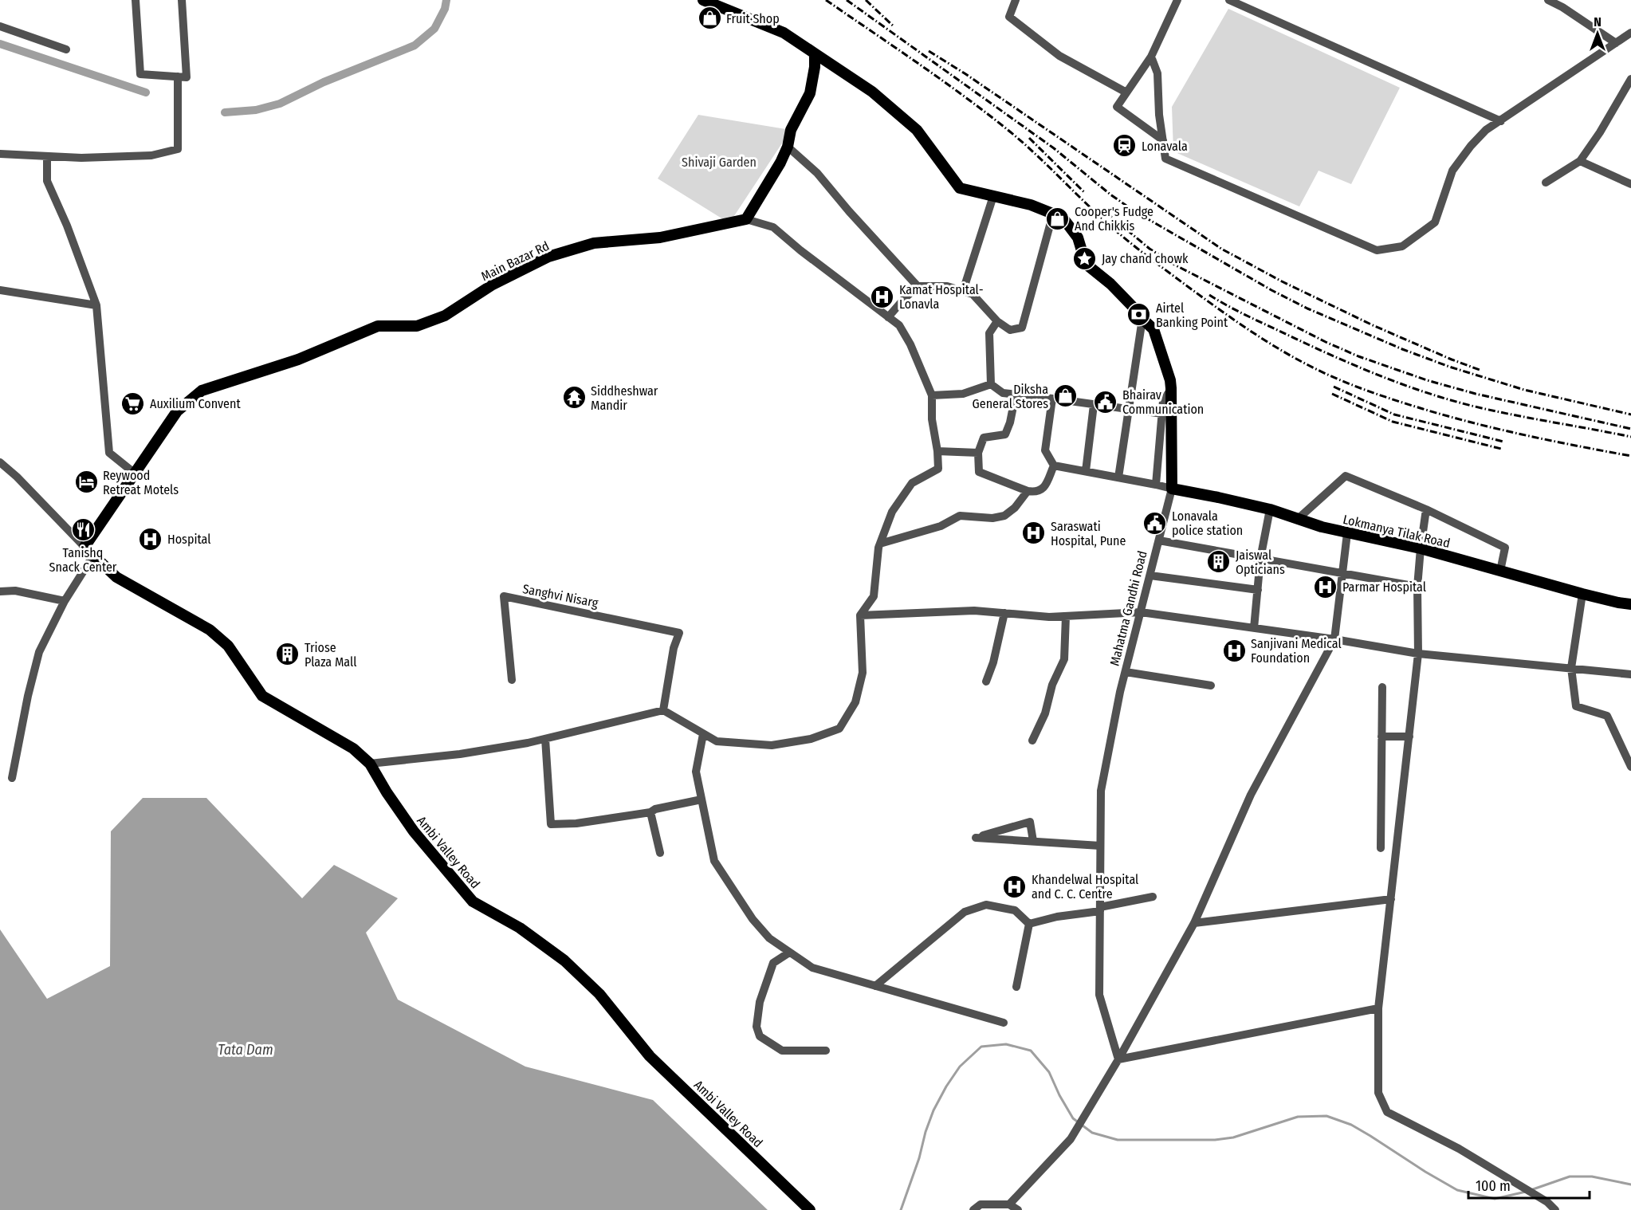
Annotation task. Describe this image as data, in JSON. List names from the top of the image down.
{
  "streets": {
    "main road": [
      "Main Bazar Rd",
      "Lokmanya Tilak Road",
      "Mahatma Gandhi Road",
      "Ambi Valley Road"
    ],
    "street": ["Sanghvi Nisarg"]
  },
  "crossings": [
    ["Main Bazar Rd", "Ambi Valley Road"],
    ["Lokmanya Tilak Road", "Mahatma Gandhi Road"]
  ],
  "water": ["Tata Dam"],
  "parks": ["Shivaji Garden"],
  "places": {
    "shop": ["Fruit Shop", "Cooper's Fudge And Chikkis", "Diksha General Stores"],
    "station": ["Lonavala"],
    "place": ["Jay chand chowk"],
    "hospital": [
      "Kamat Hospital- Lonavla",
      "Saraswati Hospital, Pune",
      "Hospital",
      "Parmar Hospital",
      "Sanjivani Medical Foundation",
      "Khandelwal Hospital and C. C. Centre"
    ],
    "bank": ["Airtel Banking Point"],
    "temple": ["Siddheshwar Mandir"],
    "public building": ["Bhairav Communication", "Lonavala police station"],
    "supermarket": ["Auxilium Convent"],
    "hotel": ["Reywood Retreat Motels"],
    "restaurant": ["Tanishq Snack Center"],
    "building": ["Jaiswal Opticians", "Triose Plaza Mall"]
  },
  "scale_bar": "100 m",
  "north": "top"
}
